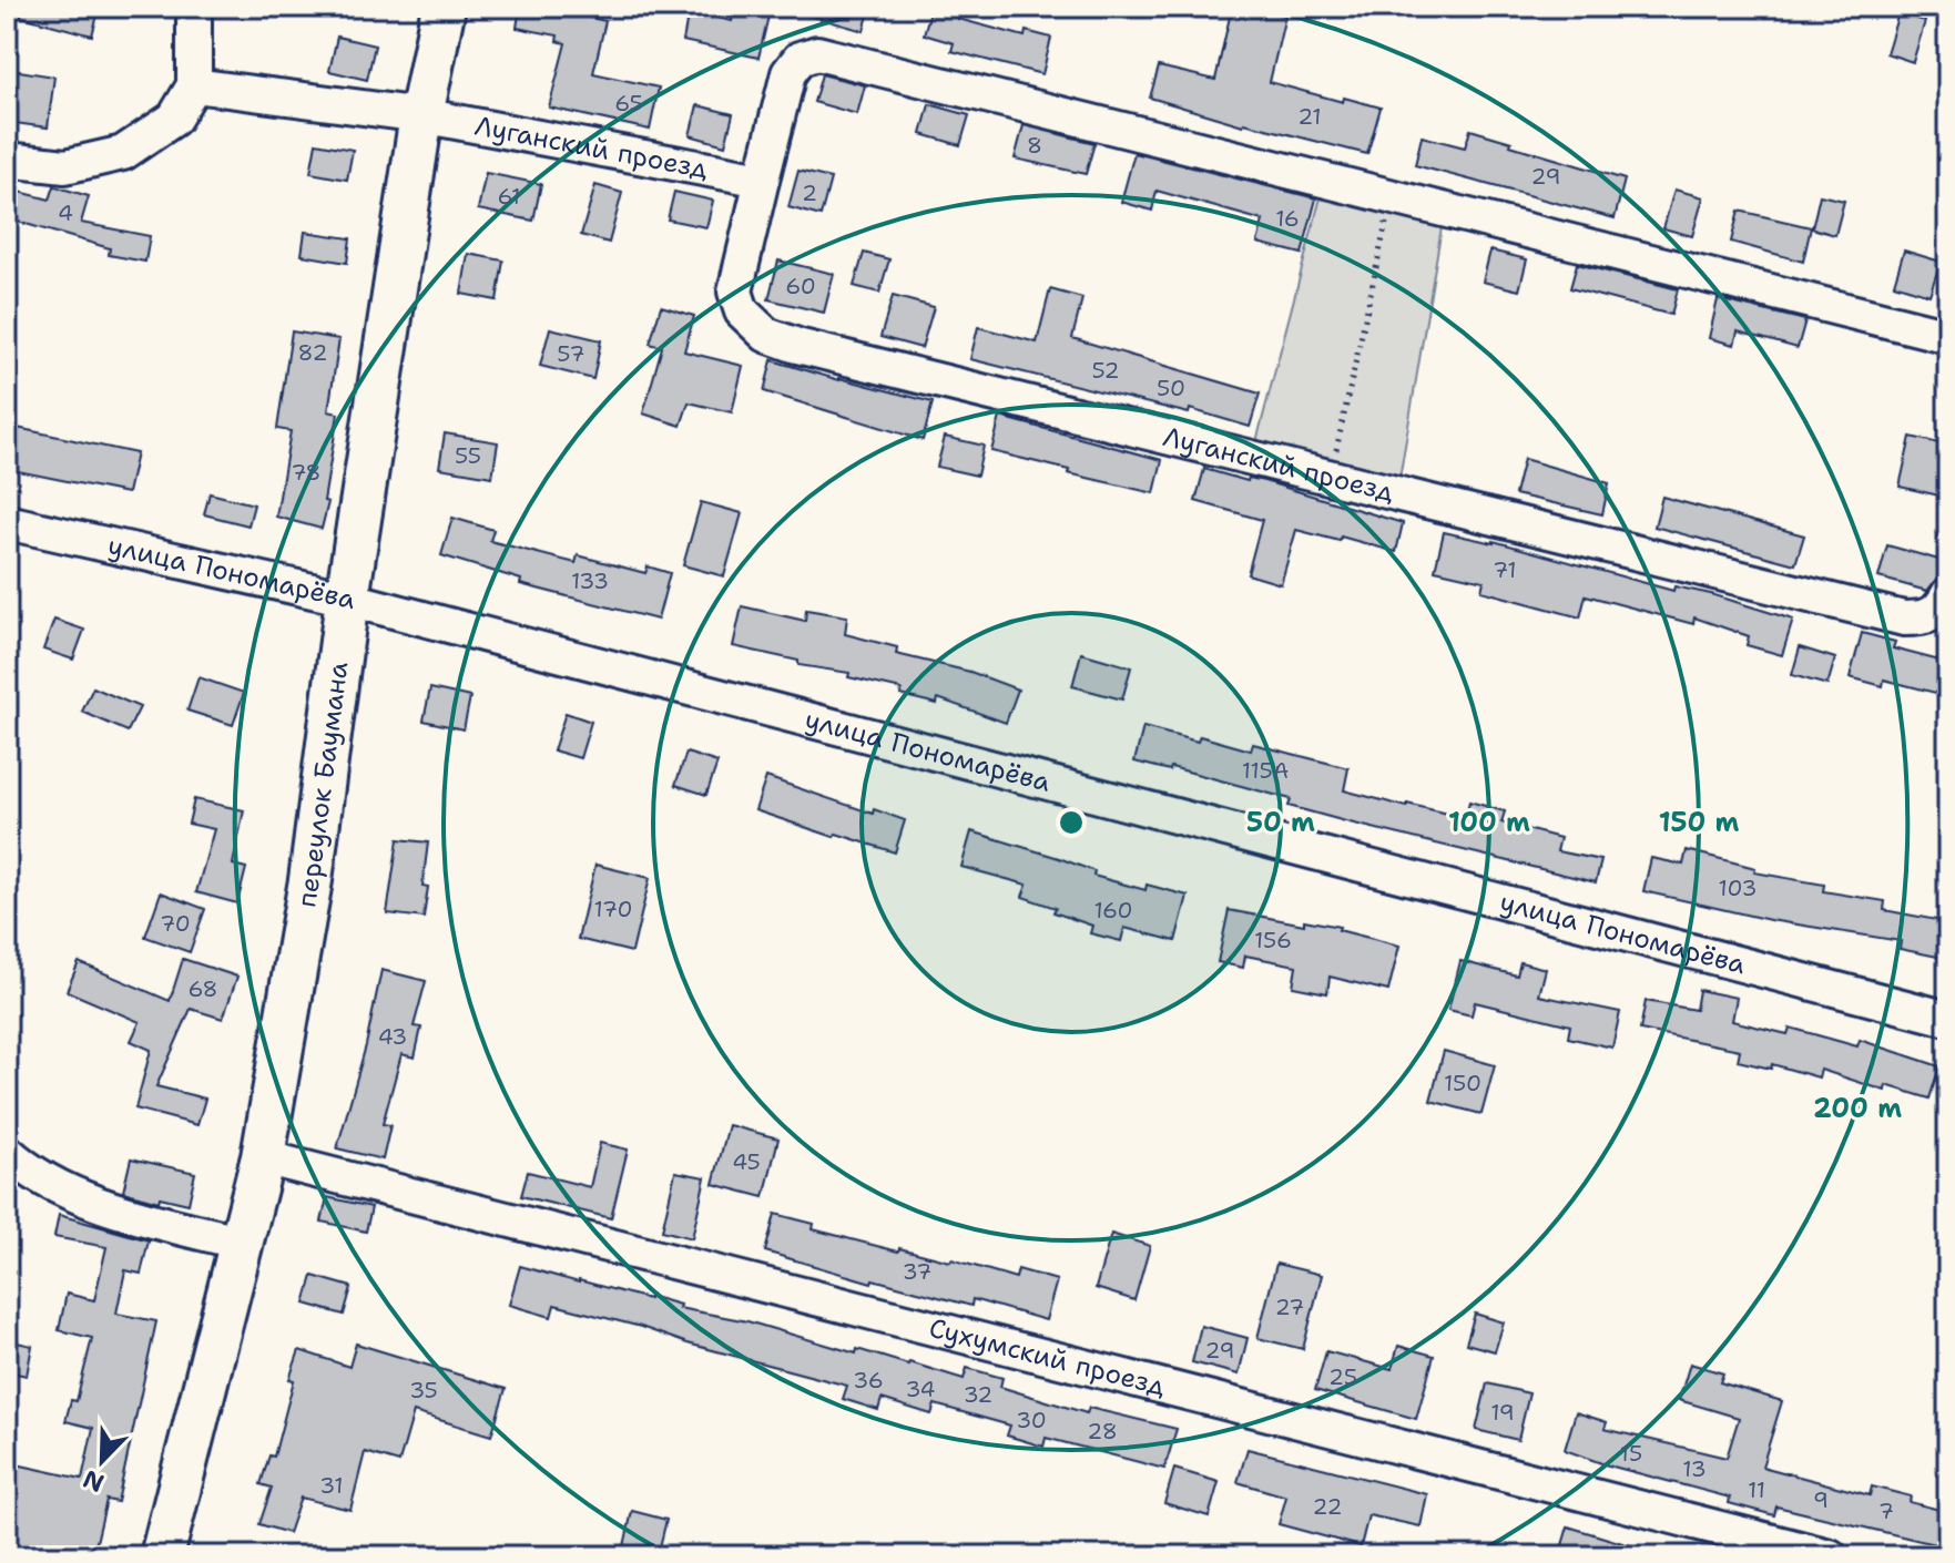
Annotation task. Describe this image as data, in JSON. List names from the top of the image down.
{
  "streets": {
    "street": [
      "Луганский проезд",
      "улица Пономарёва",
      "переулок Баумана",
      "Сухумский проезд"
    ]
  },
  "crossings": [
    ["Луганский проезд", "переулок Баумана"],
    ["улица Пономарёва", "переулок Баумана"],
    ["переулок Баумана", "Сухумский проезд"]
  ],
  "house_numbers": [
    "65",
    "21",
    "8",
    "29",
    "2",
    "61",
    "4",
    "16",
    "60",
    "82",
    "57",
    "52",
    "50",
    "55",
    "78",
    "71",
    "133",
    "115А",
    "103",
    "170",
    "160",
    "70",
    "156",
    "68",
    "43",
    "150",
    "45",
    "37",
    "27",
    "29",
    "25",
    "36",
    "34",
    "35",
    "32",
    "19",
    "30",
    "28",
    "15",
    "13",
    "31",
    "11",
    "9",
    "22",
    "7"
  ],
  "north": "bottom left",
  "rings": [
    "50 m",
    "100 m",
    "150 m",
    "200 m"
  ]
}
